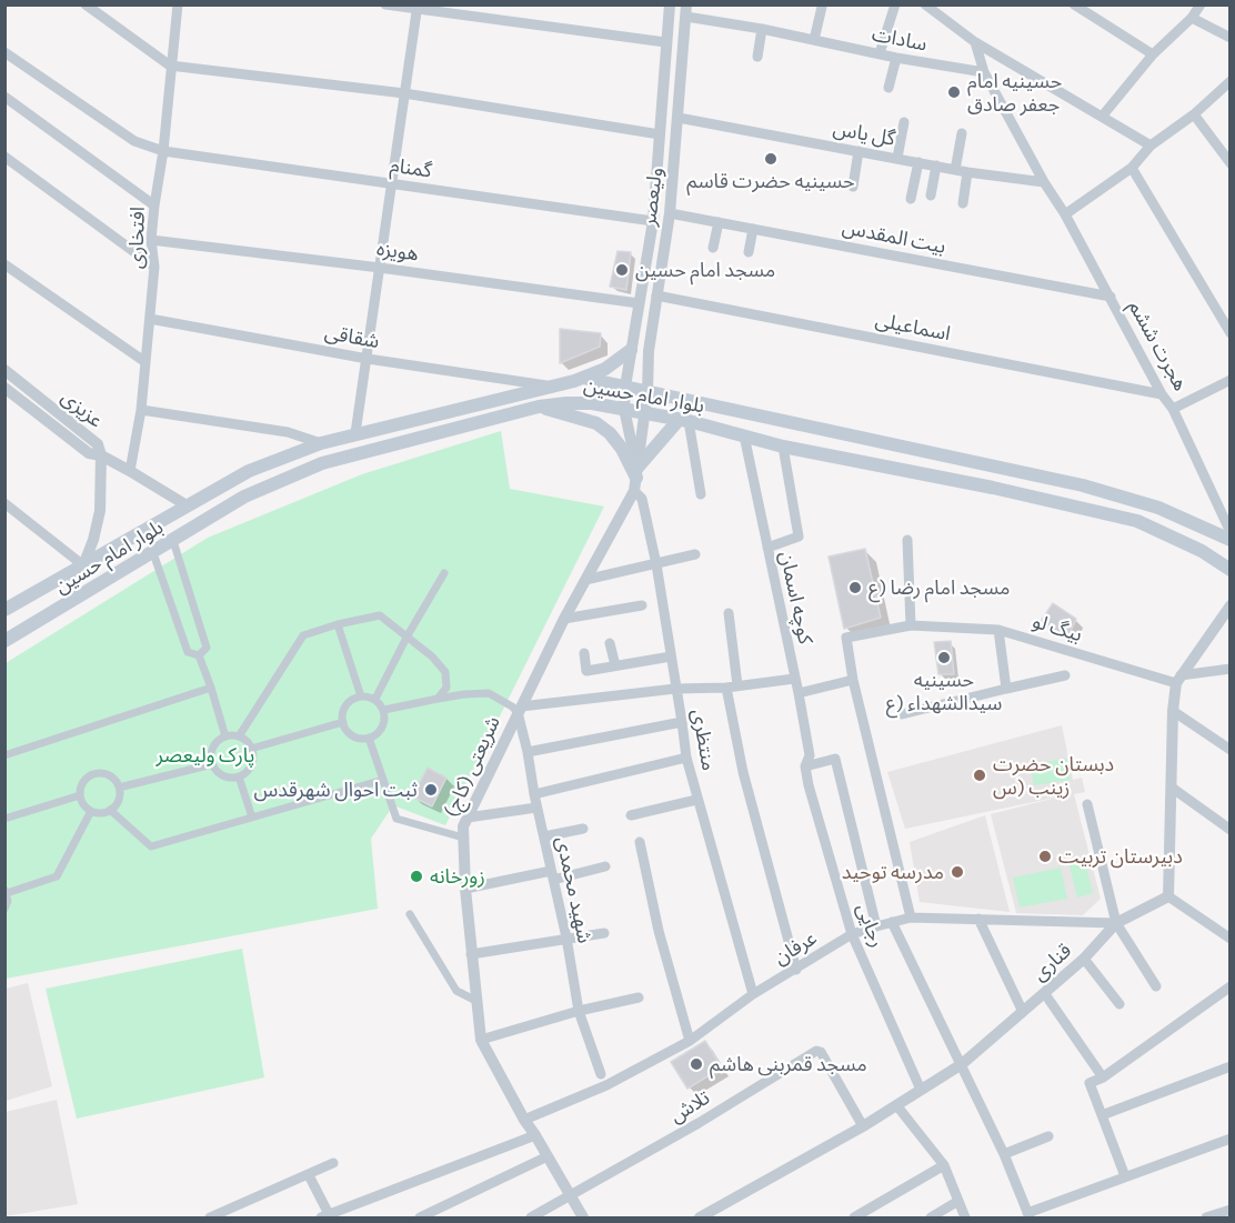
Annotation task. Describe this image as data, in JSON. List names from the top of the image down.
{
  "streets": {
    "main road": ["بلوار امام حسین"],
    "street": [
      "سادات",
      "گل یاس",
      "گمنام",
      "ولیعصر",
      "بیت المقدس",
      "افتخاری",
      "هویزه",
      "اسماعیلی",
      "شقاقی",
      "هجرت ششم",
      "عزیزی",
      "کوچه اسمان",
      "بیگ لو",
      "منتظری",
      "شریعتی (کاج)",
      "شهید محمدی",
      "رجایی",
      "عرفان",
      "قناری",
      "تلاش"
    ]
  },
  "crossings": [
    ["سادات", "ولیعصر"],
    ["گل یاس", "ولیعصر"],
    ["گل یاس", "هجرت ششم"],
    ["گمنام", "ولیعصر"],
    ["گمنام", "افتخاری"],
    ["ولیعصر", "بیت المقدس"],
    ["ولیعصر", "هویزه"],
    ["ولیعصر", "اسماعیلی"],
    ["ولیعصر", "بلوار امام حسین"],
    ["ولیعصر", "منتظری"],
    ["ولیعصر", "شریعتی (کاج)"],
    ["بیت المقدس", "هجرت ششم"],
    ["افتخاری", "هویزه"],
    ["افتخاری", "شقاقی"],
    ["اسماعیلی", "هجرت ششم"],
    ["شقاقی", "بلوار امام حسین"],
    ["بلوار امام حسین", "کوچه اسمان"],
    ["کوچه اسمان", "رجایی"],
    ["منتظری", "شریعتی (کاج)"],
    ["منتظری", "عرفان"],
    ["شریعتی (کاج)", "شهید محمدی"],
    ["شریعتی (کاج)", "عرفان"],
    ["شریعتی (کاج)", "تلاش"],
    ["رجایی", "عرفان"],
    ["رجایی", "قناری"],
    ["عرفان", "قناری"],
    ["قناری", "تلاش"]
  ],
  "parks": ["پارک ولیعصر"],
  "places": [
    "حسینیه امام جعفر صادق",
    "حسینیه حضرت قاسم",
    "مسجد امام حسین",
    "مسجد امام رضا (ع",
    "حسینیه سیدالشهداء (ع",
    "دبستان حضرت زینب (س",
    "ثبت احوال شهرقدس",
    "دبیرستان تربیت",
    "مدرسه توحید",
    "زورخانه",
    "مسجد قمربنی هاشم"
  ]
}
